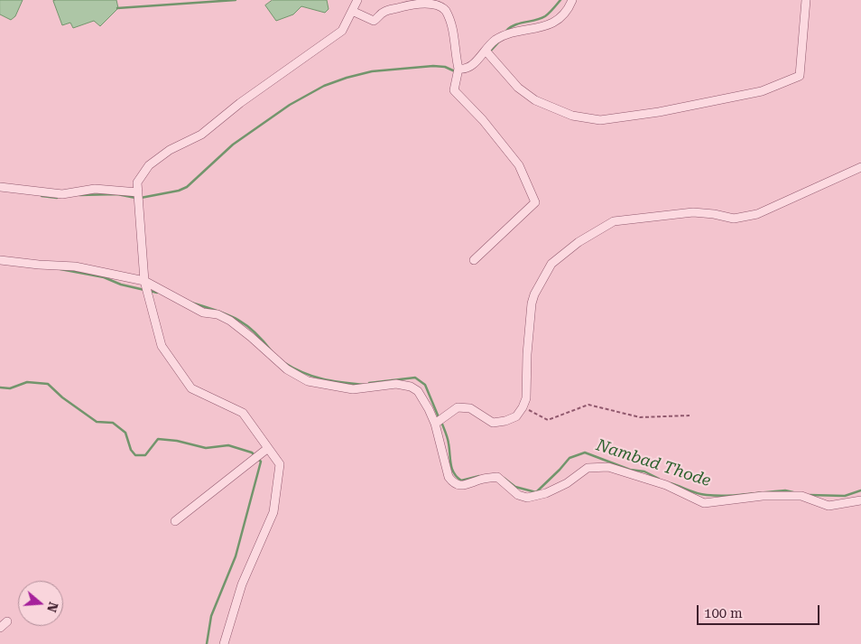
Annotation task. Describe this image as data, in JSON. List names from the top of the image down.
{
  "water": ["Nambad Thode"],
  "scale_bar": "100 m",
  "north": "right"
}
